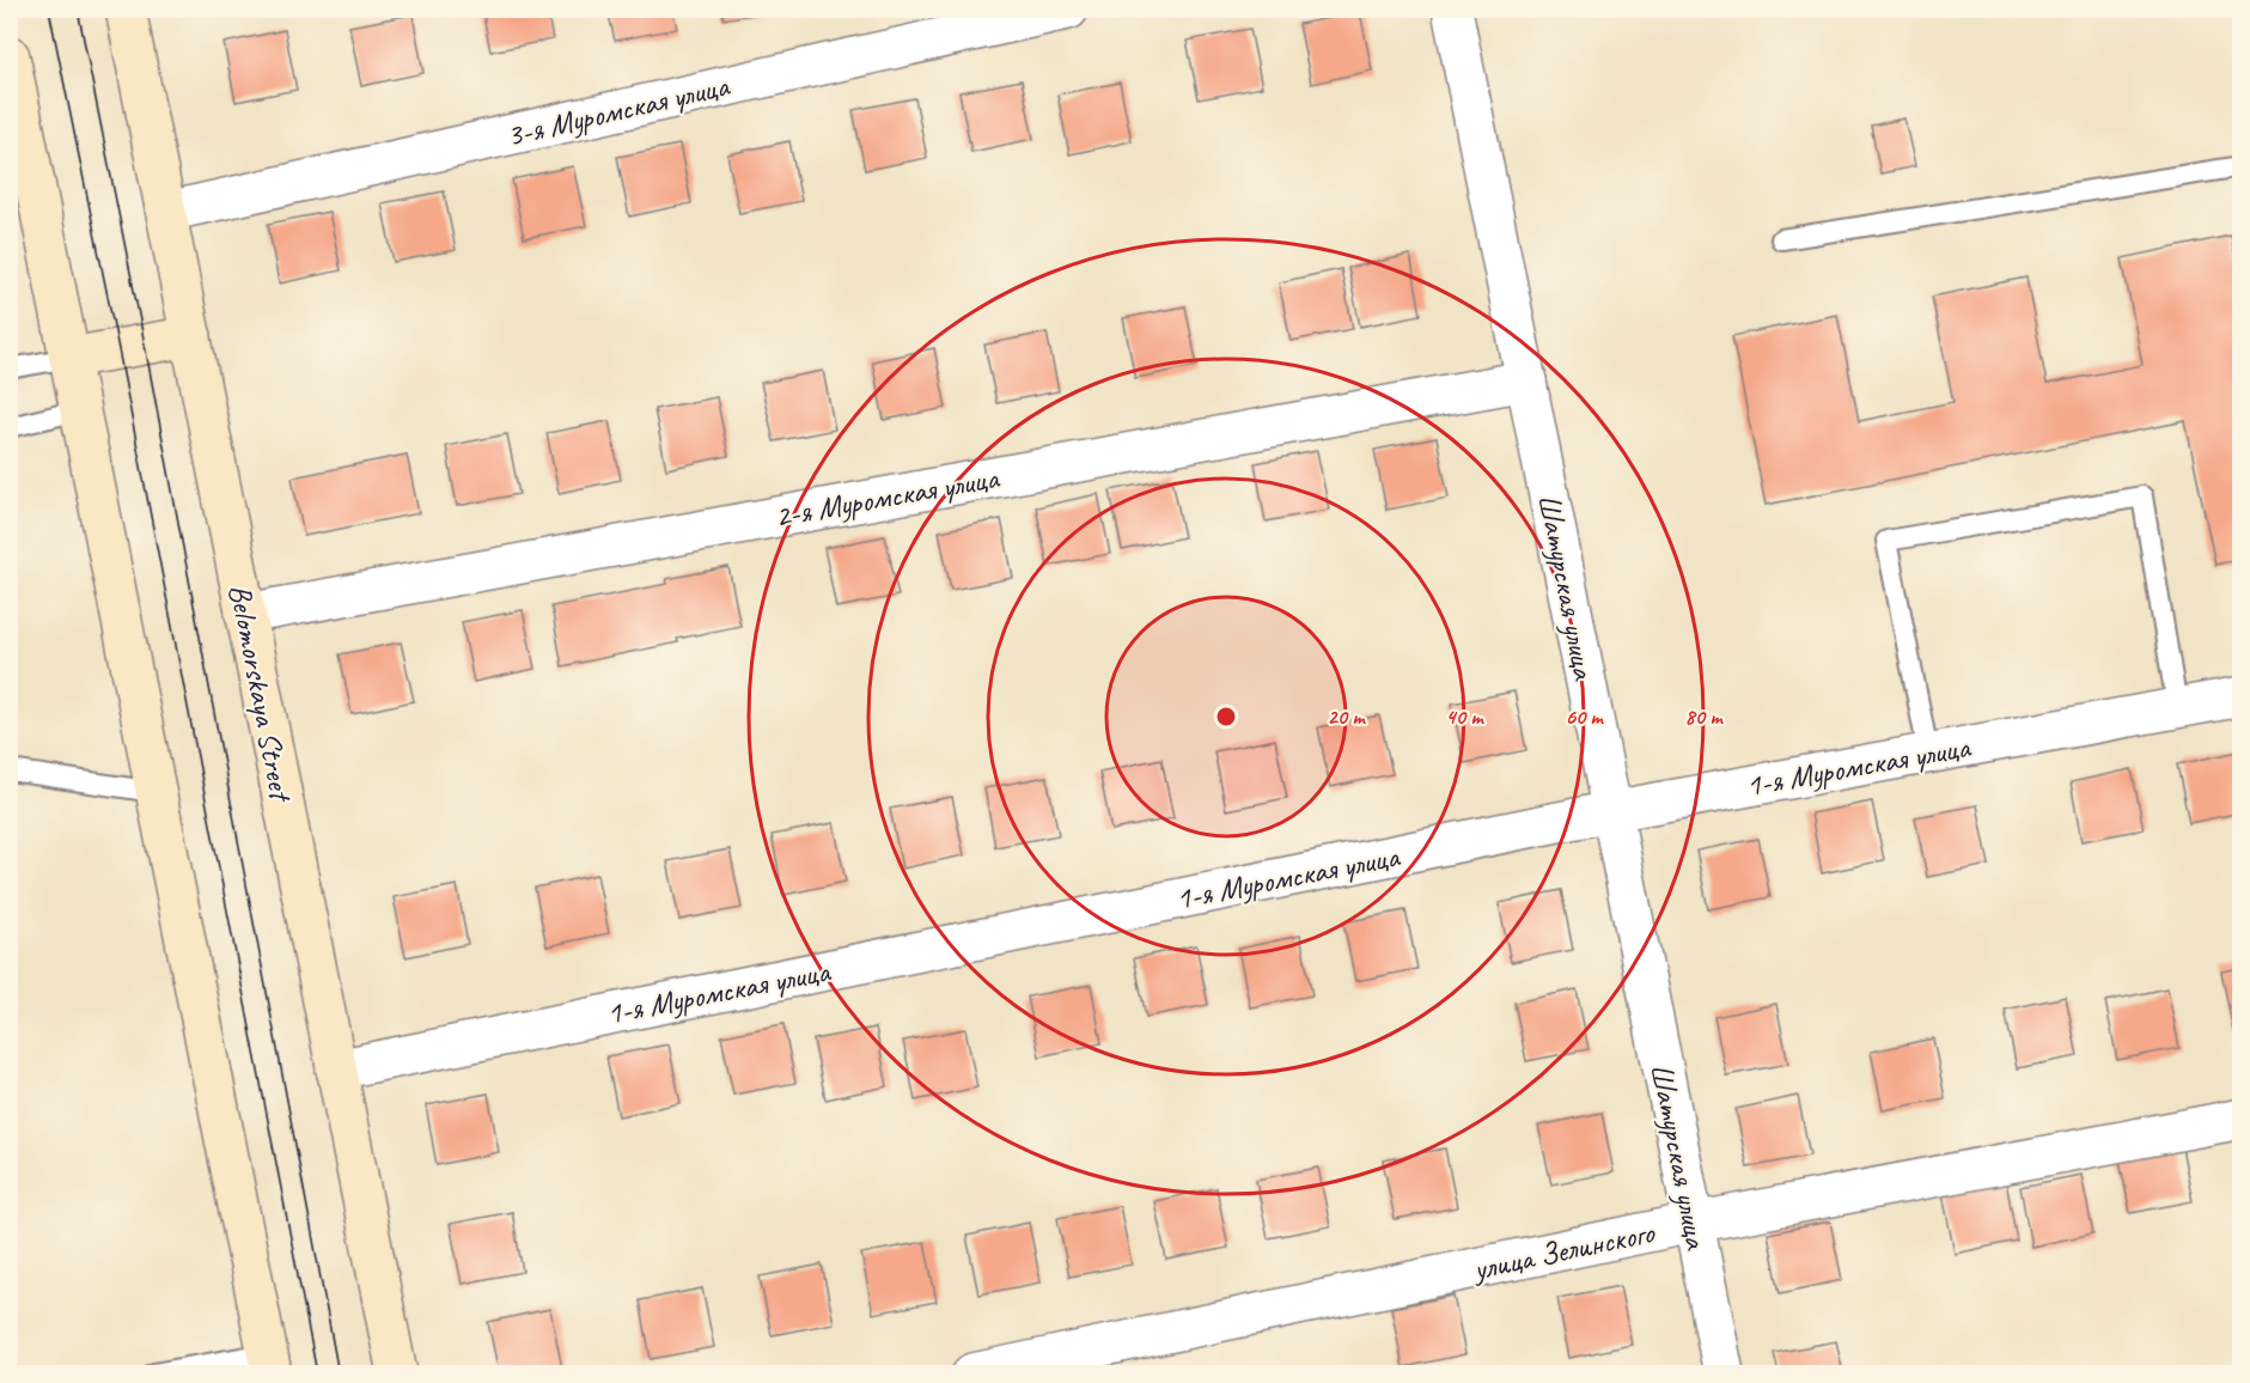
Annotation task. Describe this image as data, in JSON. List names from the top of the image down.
{
  "streets": {
    "main road": ["Belomorskaya Street"],
    "street": [
      "3-я Муромская улица",
      "2-я Муромская улица",
      "Шатурская улица",
      "1-я Муромская улица",
      "улица Зелинского"
    ]
  },
  "crossings": [
    ["3-я Муромская улица", "Belomorskaya Street"],
    ["2-я Муромская улица", "Шатурская улица"],
    ["2-я Муромская улица", "Belomorskaya Street"],
    ["Шатурская улица", "1-я Муромская улица"],
    ["Шатурская улица", "улица Зелинского"],
    ["Belomorskaya Street", "1-я Муромская улица"]
  ],
  "rings": [
    "20 m",
    "40 m",
    "60 m",
    "80 m"
  ]
}
